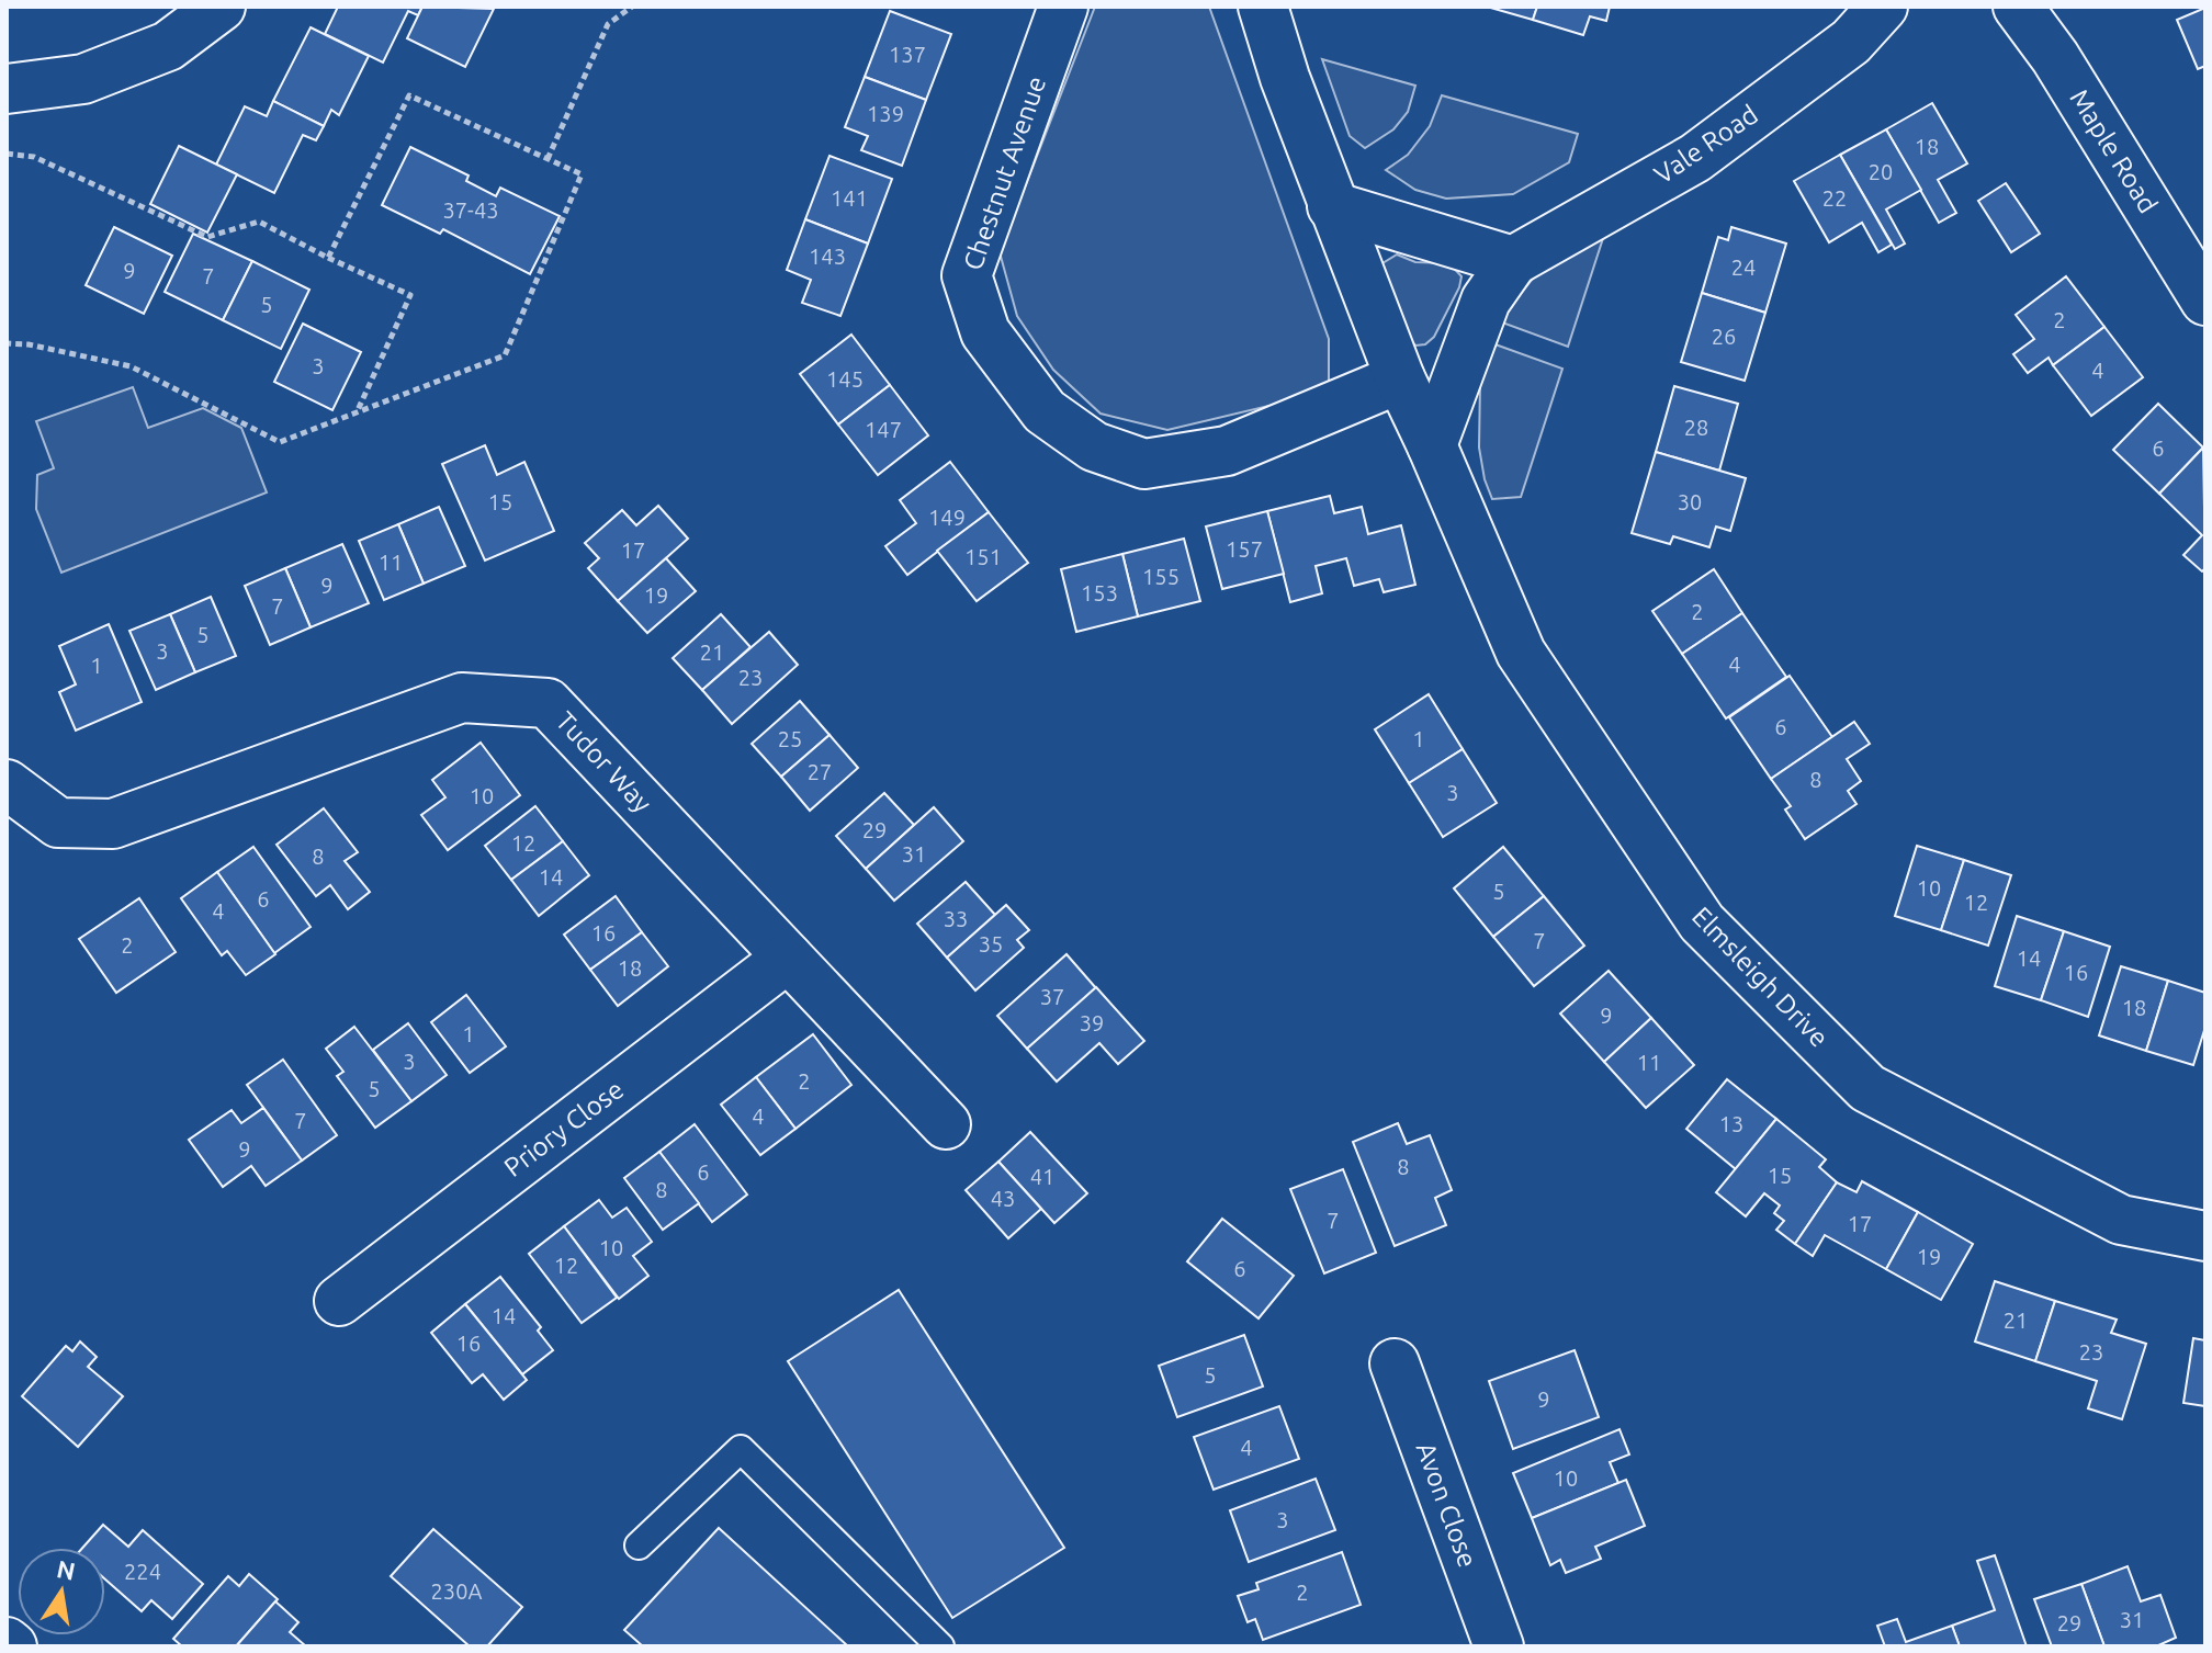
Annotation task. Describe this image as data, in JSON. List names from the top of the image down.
{
  "streets": {
    "street": [
      "Vale Road",
      "Maple Road",
      "Chestnut Avenue",
      "Tudor Way",
      "Elmsleigh Drive",
      "Priory Close",
      "Avon Close"
    ]
  },
  "crossings": [
    ["Vale Road", "Elmsleigh Drive"],
    ["Tudor Way", "Priory Close"]
  ],
  "house_numbers": [
    "137",
    "139",
    "18",
    "20",
    "141",
    "22",
    "37-43",
    "143",
    "24",
    "9",
    "7",
    "5",
    "2",
    "26",
    "3",
    "4",
    "145",
    "28",
    "147",
    "6",
    "15",
    "30",
    "149",
    "157",
    "17",
    "151",
    "11",
    "155",
    "9",
    "153",
    "19",
    "7",
    "2",
    "5",
    "3",
    "21",
    "4",
    "1",
    "23",
    "6",
    "25",
    "1",
    "27",
    "8",
    "3",
    "10",
    "29",
    "12",
    "31",
    "8",
    "14",
    "10",
    "5",
    "6",
    "12",
    "4",
    "33",
    "16",
    "7",
    "35",
    "2",
    "14",
    "18",
    "16",
    "37",
    "18",
    "9",
    "39",
    "1",
    "3",
    "11",
    "2",
    "5",
    "4",
    "7",
    "13",
    "9",
    "8",
    "6",
    "15",
    "41",
    "8",
    "43",
    "7",
    "17",
    "10",
    "19",
    "12",
    "6",
    "14",
    "21",
    "16",
    "23",
    "5",
    "9",
    "4",
    "10",
    "3",
    "224",
    "230A",
    "2",
    "31",
    "29"
  ],
  "north": "top"
}
